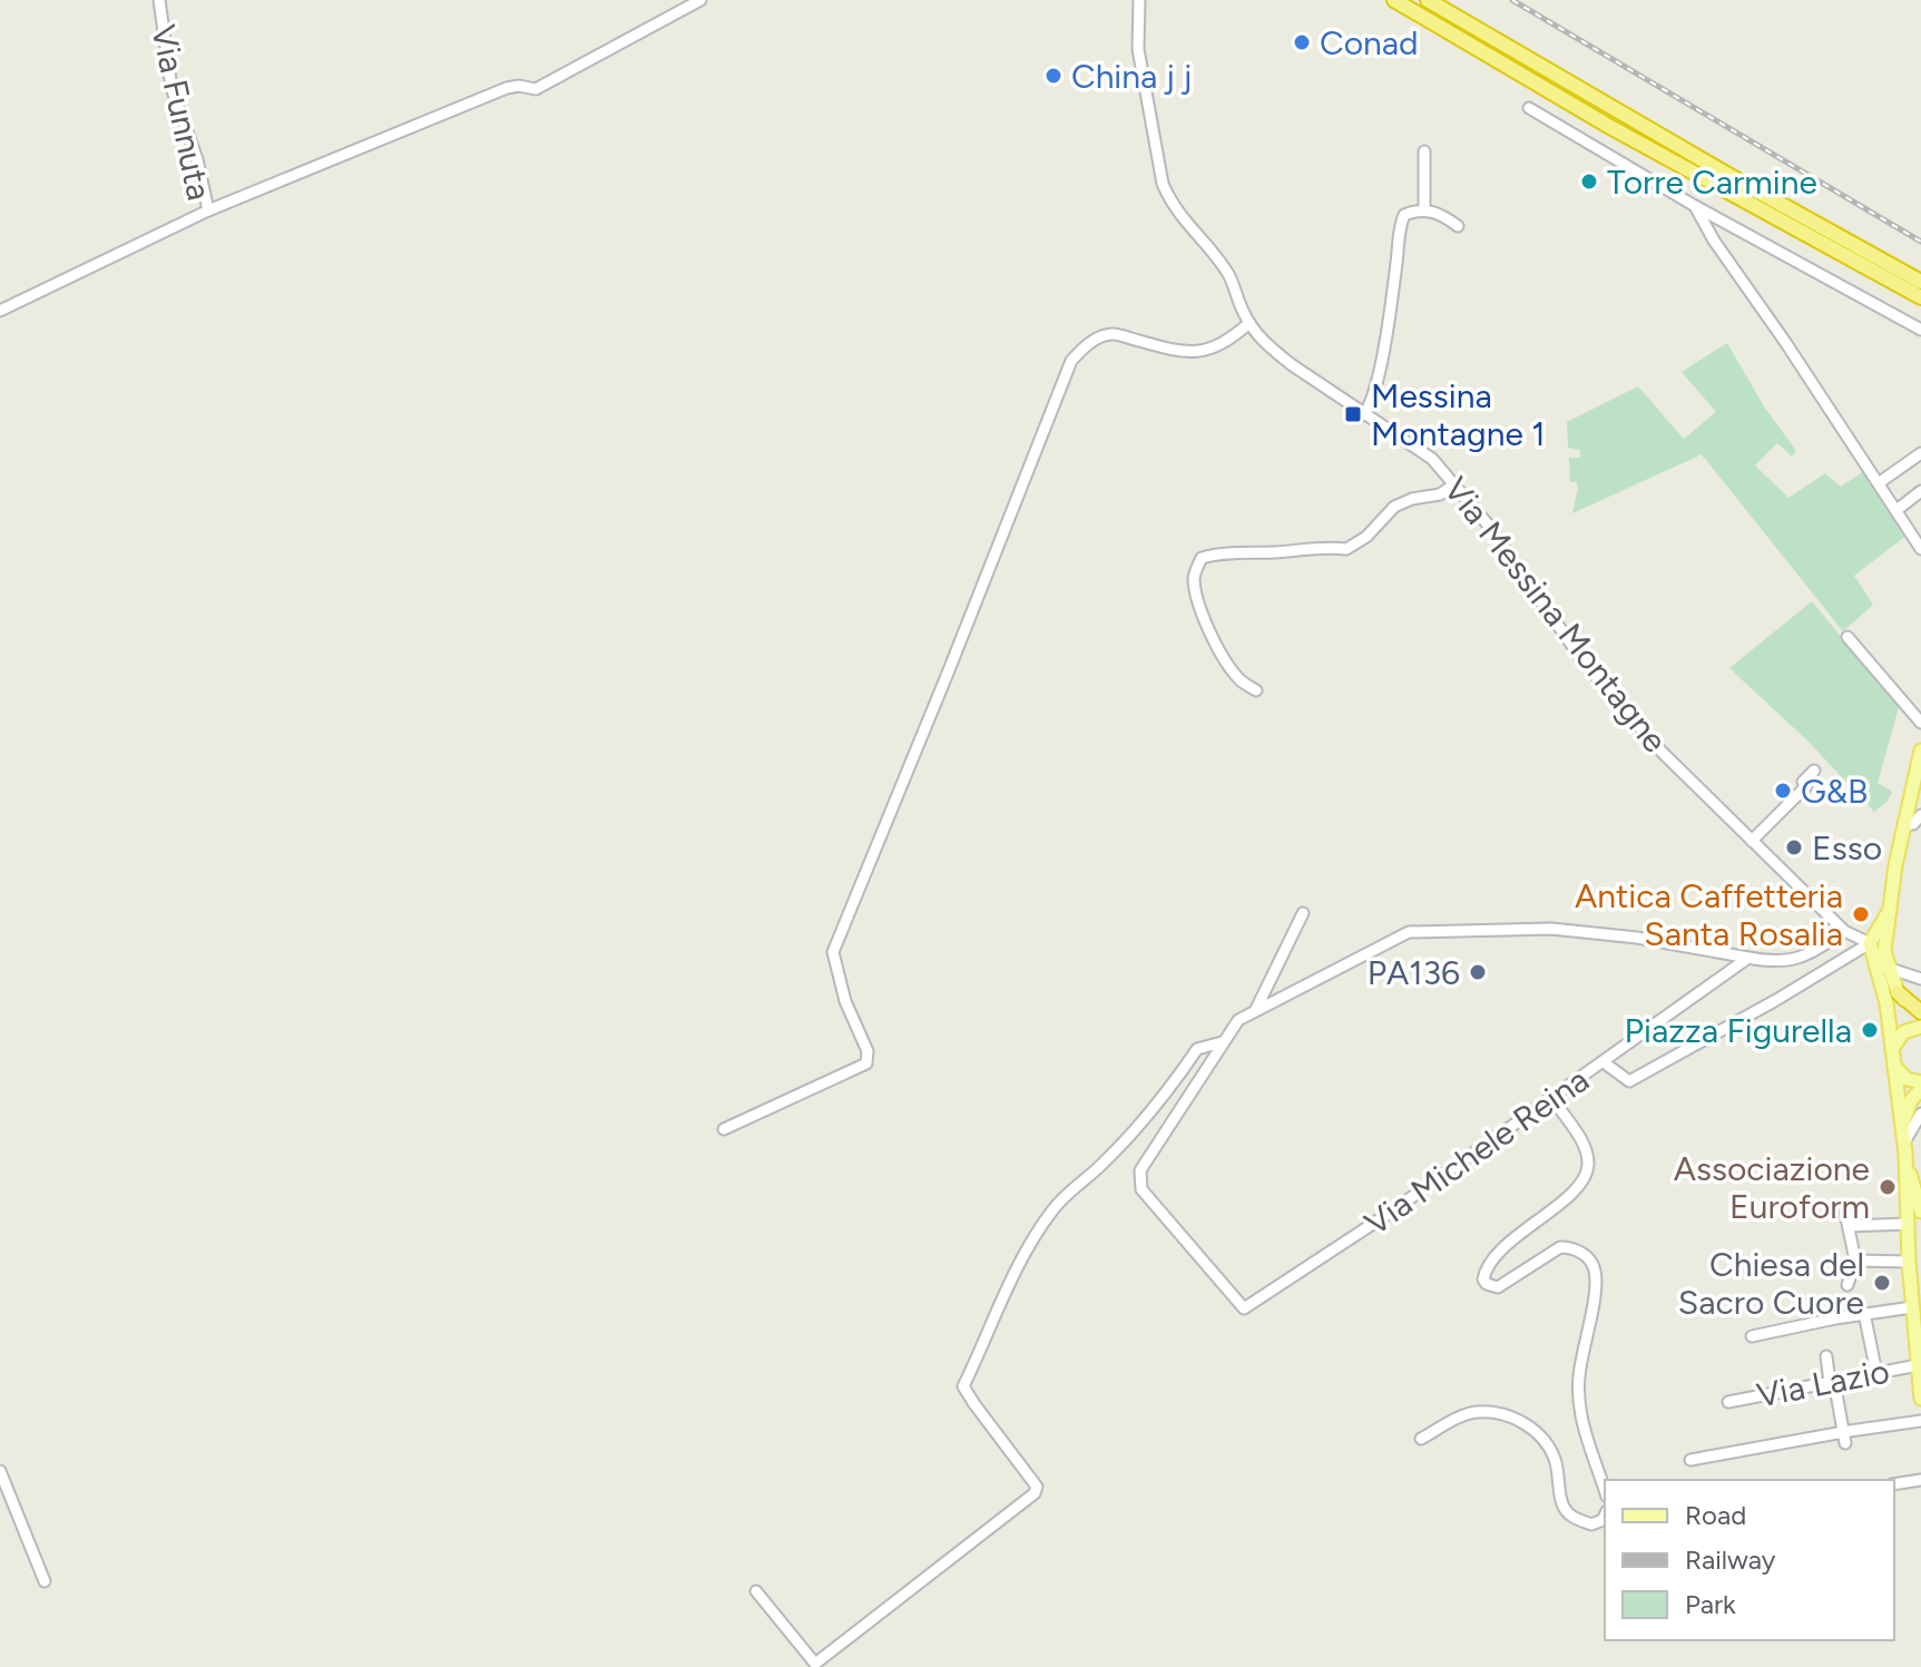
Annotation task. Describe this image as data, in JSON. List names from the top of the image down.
{
  "streets": {
    "street": [
      "Via Funnuta",
      "Via Messina Montagne",
      "Via Michele Reina",
      "Via Lazio"
    ]
  },
  "places": {
    "other": [
      "Conad",
      "China j j",
      "Torre Carmine",
      "G&B",
      "Esso",
      "Antica Caffetteria Santa Rosalia",
      "PA136",
      "Piazza Figurella",
      "Associazione Euroform",
      "Chiesa del Sacro Cuore"
    ],
    "transit": ["Messina Montagne 1"]
  },
  "legend": ["Road", "Railway", "Park"]
}
